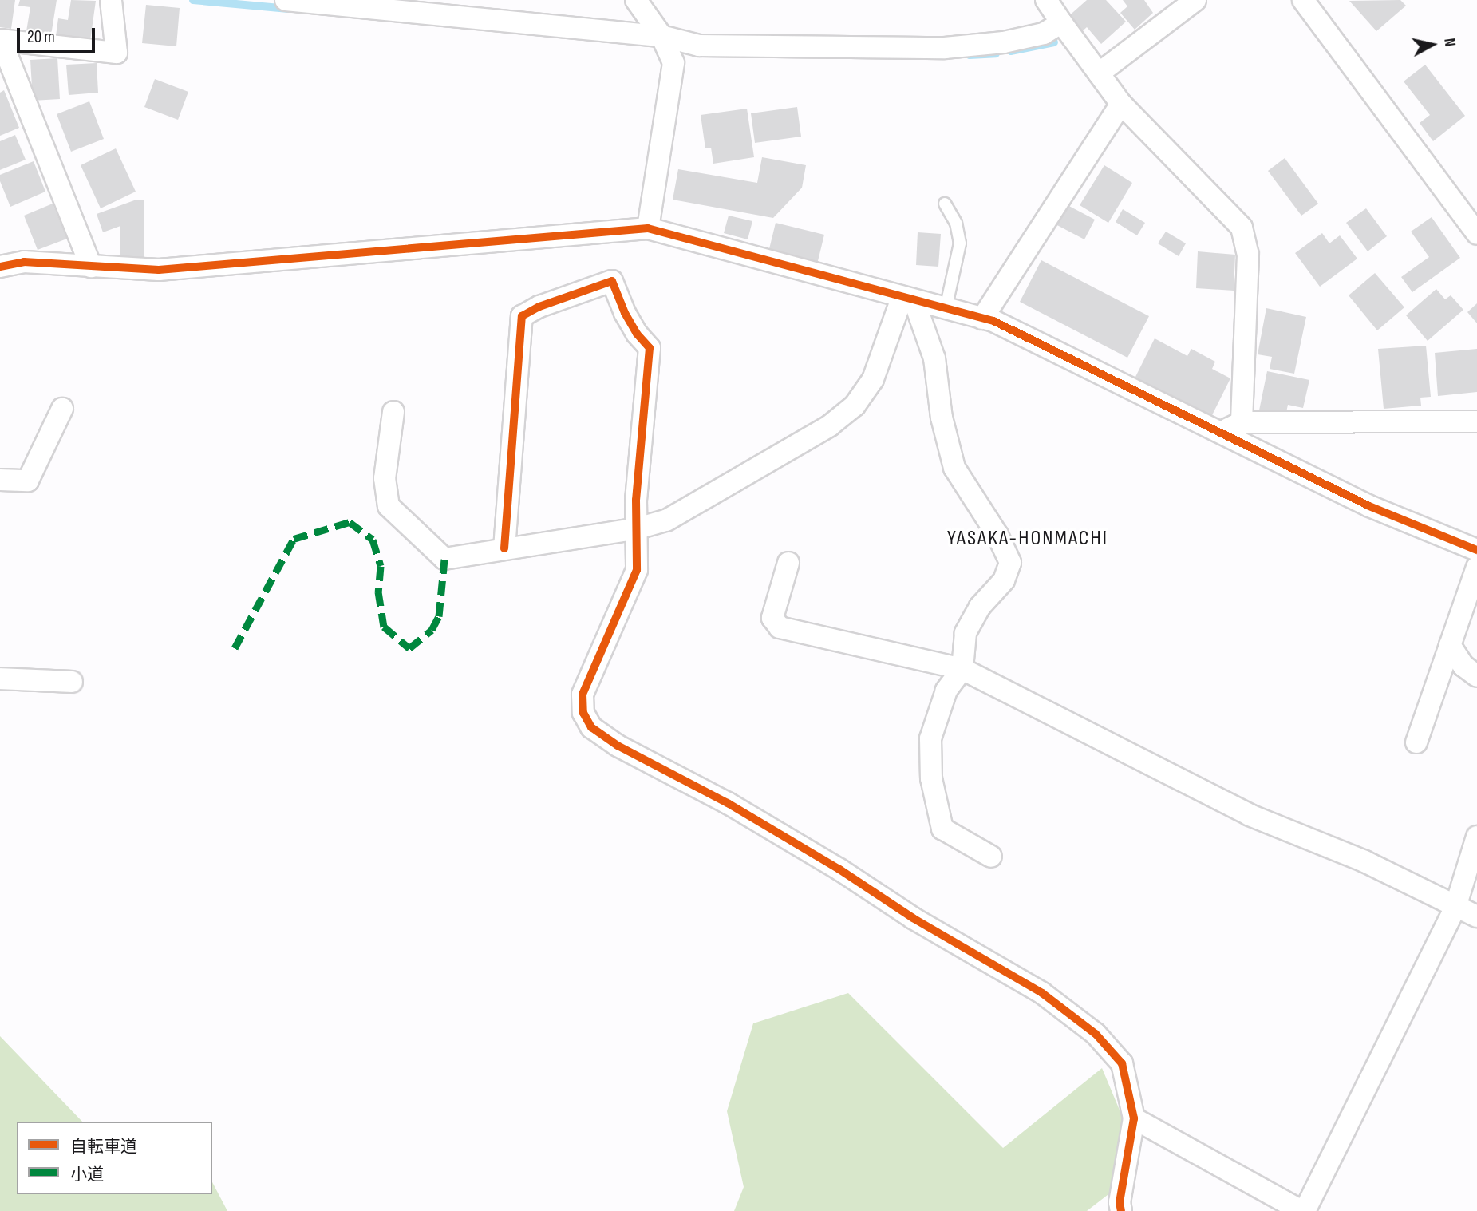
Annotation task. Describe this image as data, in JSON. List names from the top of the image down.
{
  "districts": ["YASAKA-HONMACHI"],
  "legend": ["自転車道", "小道"],
  "scale_bar": "20 m",
  "north": "right"
}
